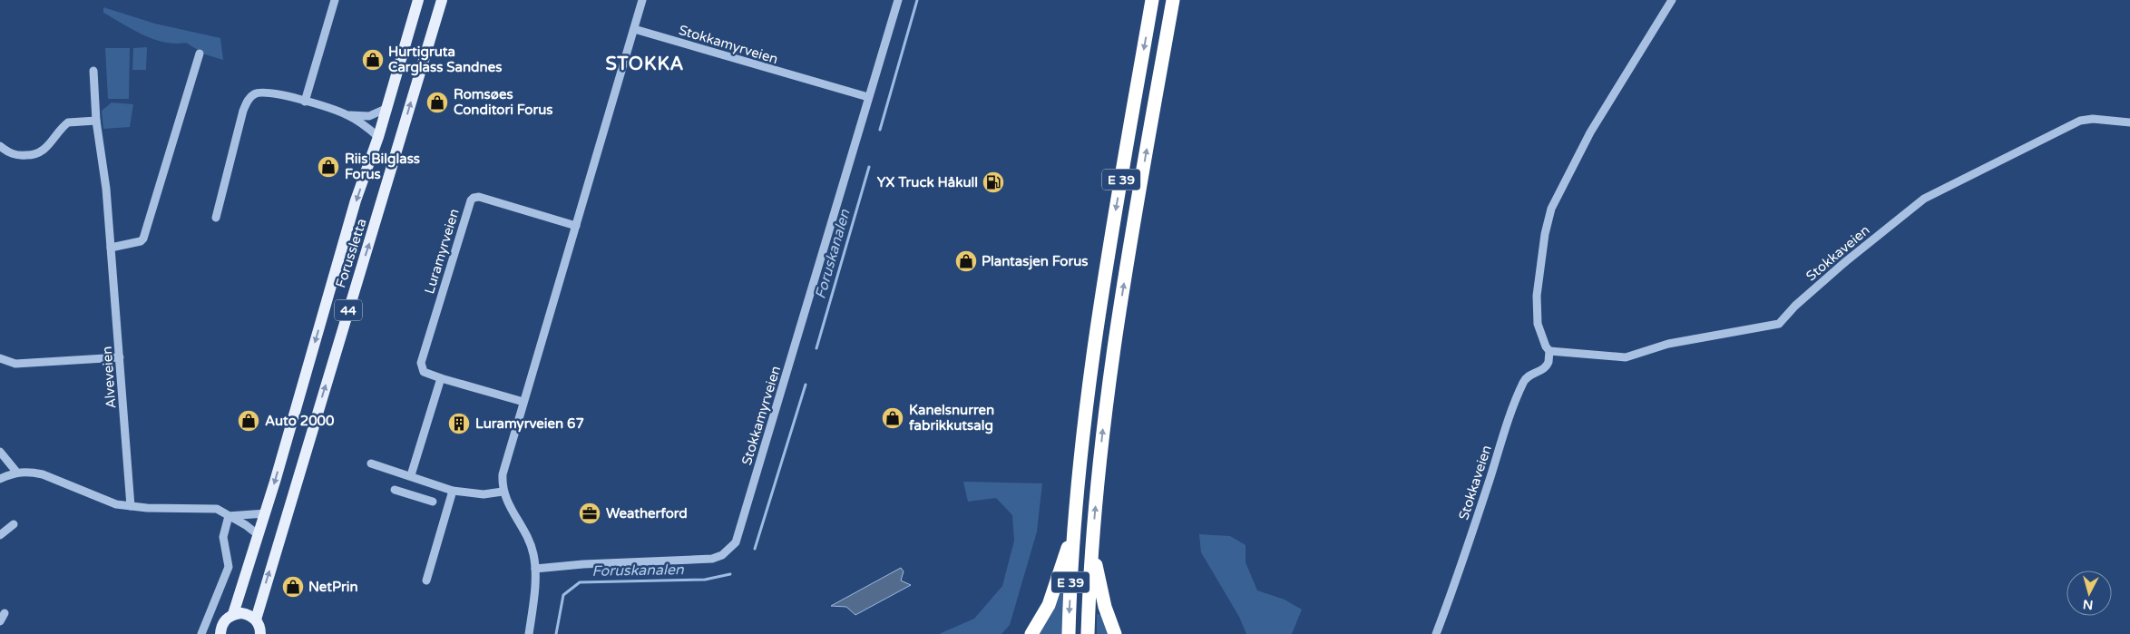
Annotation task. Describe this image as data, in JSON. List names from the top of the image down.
{
  "streets": {
    "highway": ["E 39"],
    "main road": ["Forussletta", "44"],
    "street": [
      "Stokkamyrveien",
      "Luramyrveien",
      "Stokkaveien",
      "Alveveien"
    ]
  },
  "crossings": [
    ["Forussletta", "44"]
  ],
  "districts": ["STOKKA"],
  "water": ["Foruskanalen"],
  "places": {
    "shop": [
      "Hurtigruta Carglass Sandnes",
      "Romsøes Conditori Forus",
      "Riis Bilglass Forus",
      "Plantasjen Forus",
      "Kanelsnurren fabrikkutsalg",
      "Auto 2000",
      "NetPrin"
    ],
    "fuel station": ["YX Truck Håkull"],
    "building": ["Luramyrveien 67"],
    "office": ["Weatherford"]
  },
  "north": "bottom"
}
